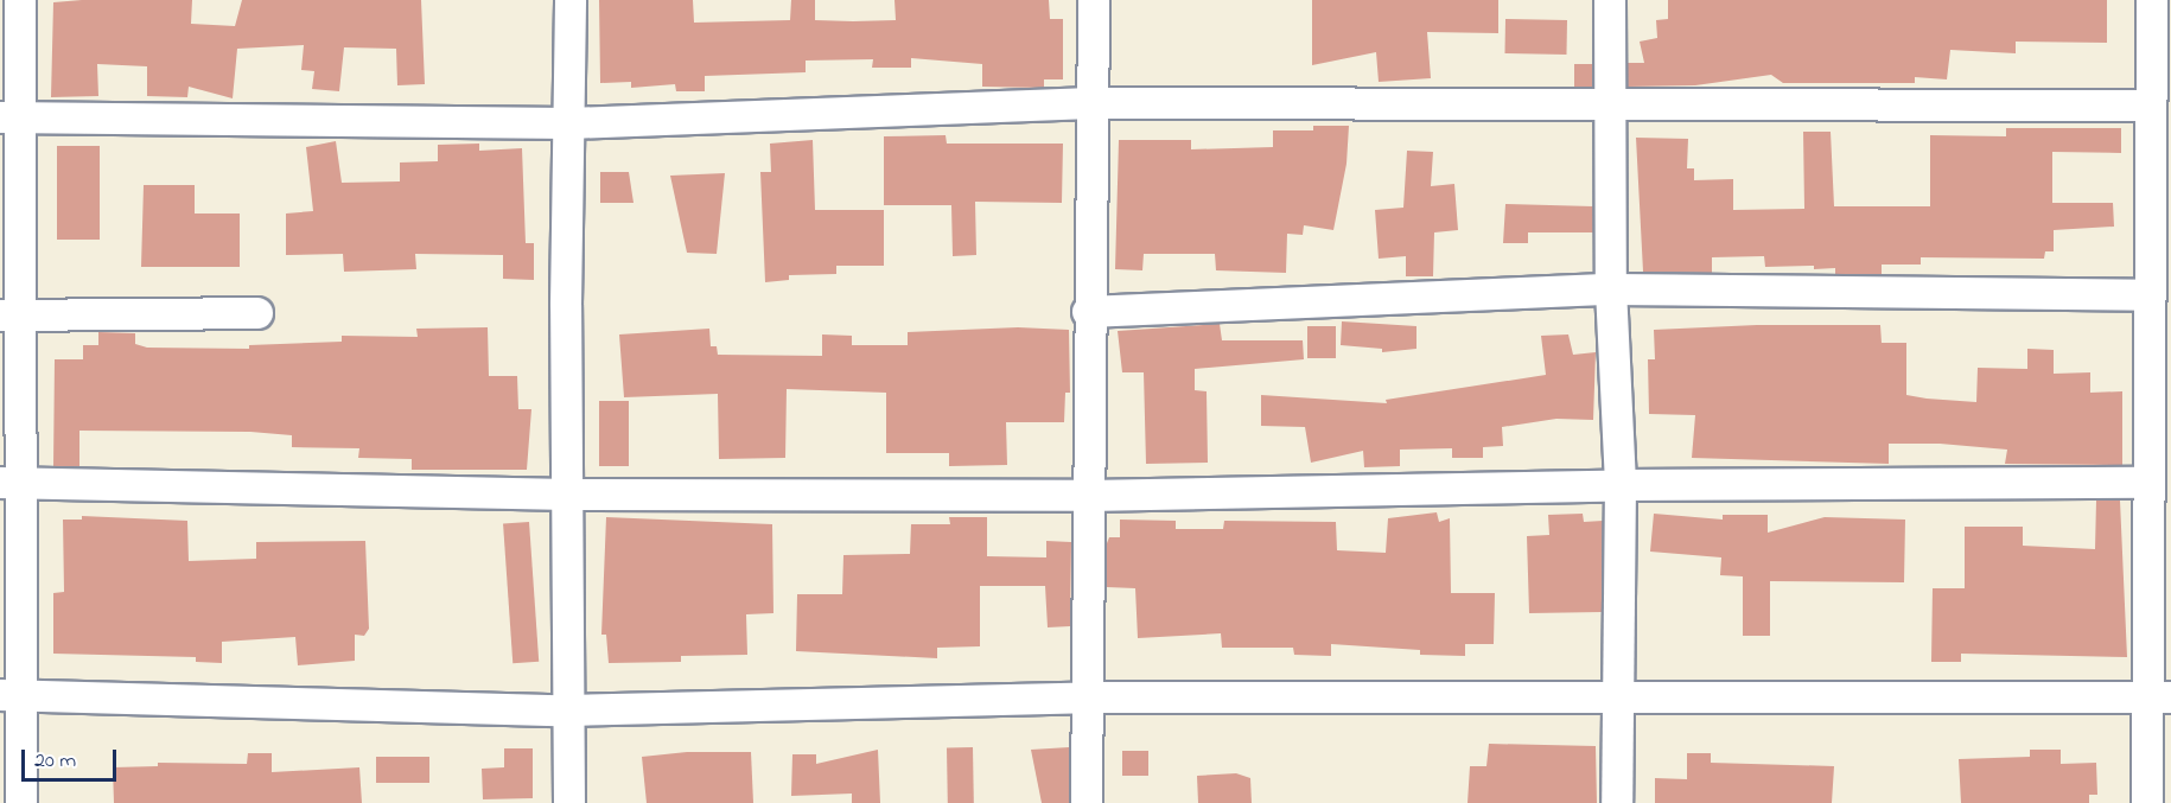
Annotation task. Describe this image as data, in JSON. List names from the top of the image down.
{
  "scale_bar": "20 m"
}
